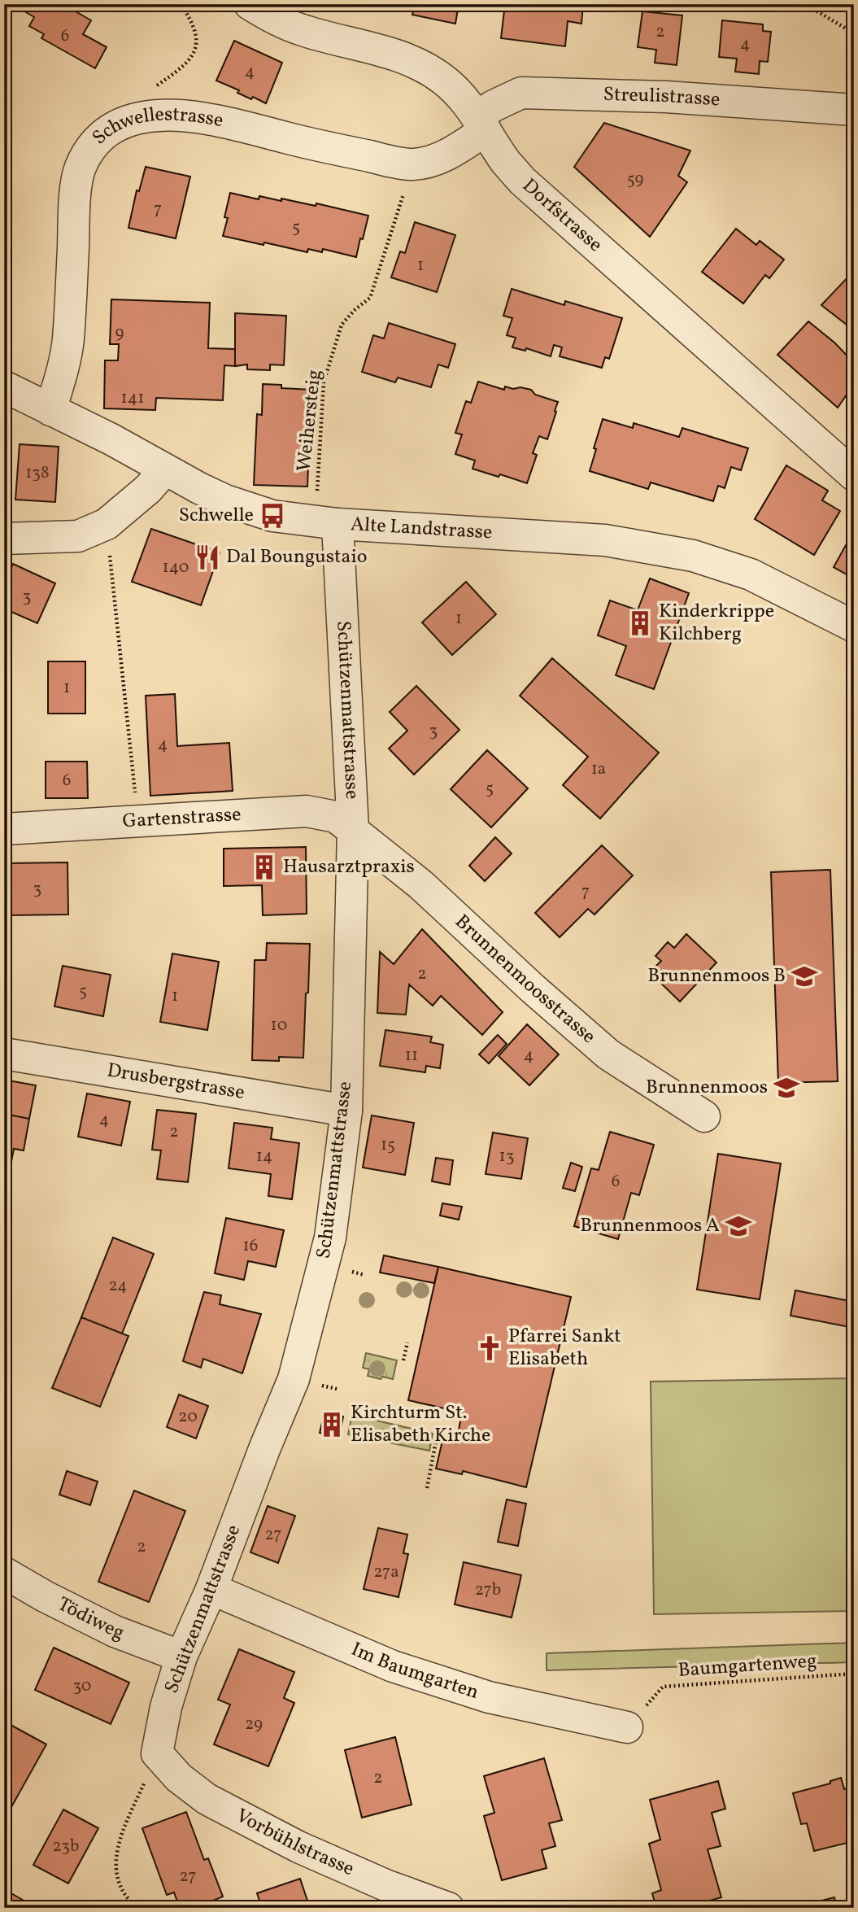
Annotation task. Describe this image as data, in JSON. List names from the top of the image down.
{
  "streets": {
    "street": [
      "Streulistrasse",
      "Schwellestrasse",
      "Dorfstrasse",
      "Alte Landstrasse",
      "Schützenmattstrasse",
      "Gartenstrasse",
      "Brunnenmoosstrasse",
      "Drusbergstrasse",
      "Tödiweg",
      "Im Baumgarten",
      "Vorbühlstrasse"
    ],
    "path": ["Weihersteig", "Baumgartenweg"]
  },
  "crossings": [
    ["Streulistrasse", "Schwellestrasse"],
    ["Streulistrasse", "Dorfstrasse"],
    ["Schwellestrasse", "Dorfstrasse"],
    ["Schwellestrasse", "Alte Landstrasse"],
    ["Alte Landstrasse", "Schützenmattstrasse"],
    ["Schützenmattstrasse", "Gartenstrasse"],
    ["Schützenmattstrasse", "Brunnenmoosstrasse"],
    ["Schützenmattstrasse", "Drusbergstrasse"],
    ["Schützenmattstrasse", "Tödiweg"],
    ["Schützenmattstrasse", "Im Baumgarten"],
    ["Schützenmattstrasse", "Vorbühlstrasse"],
    ["Gartenstrasse", "Brunnenmoosstrasse"],
    ["Baumgartenweg", "Im Baumgarten"]
  ],
  "places": {
    "bus stop": ["Schwelle"],
    "restaurant": ["Dal Boungustaio"],
    "building": ["Kinderkrippe Kilchberg", "Hausarztpraxis", "Kirchturm St. Elisabeth Kirche"],
    "school or university": ["Brunnenmoos B", "Brunnenmoos", "Brunnenmoos A"],
    "church": ["Pfarrei Sankt Elisabeth"]
  },
  "house_numbers": [
    "2",
    "6",
    "4",
    "4",
    "59",
    "7",
    "5",
    "1",
    "9",
    "141",
    "138",
    "140",
    "3",
    "1",
    "1",
    "3",
    "4",
    "1a",
    "6",
    "5",
    "3",
    "7",
    "2",
    "5",
    "1",
    "10",
    "11",
    "4",
    "4",
    "2",
    "15",
    "14",
    "13",
    "6",
    "16",
    "24",
    "20",
    "27",
    "2",
    "27a",
    "27b",
    "30",
    "29",
    "2",
    "23b",
    "27"
  ]
}
